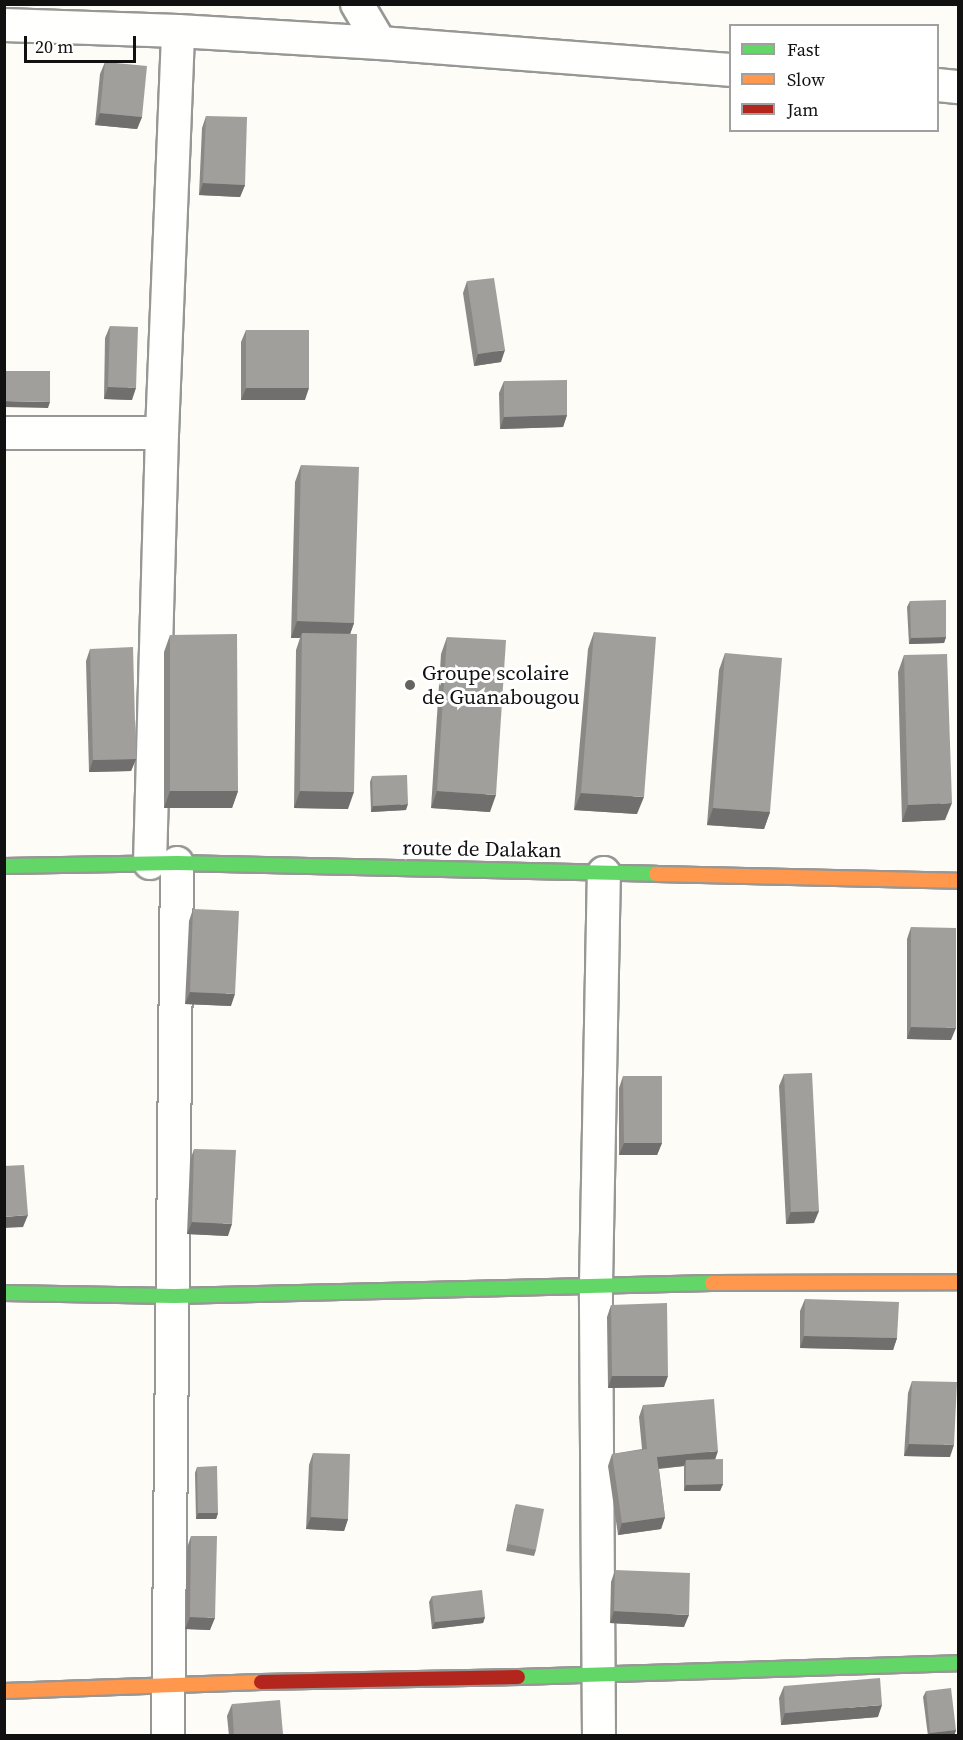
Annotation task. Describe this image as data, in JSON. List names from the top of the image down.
{
  "streets": {
    "street": ["route de Dalakan"]
  },
  "places": ["Groupe scolaire de Guanabougou"],
  "legend": ["Fast", "Slow", "Jam"],
  "scale_bar": "20 m"
}
